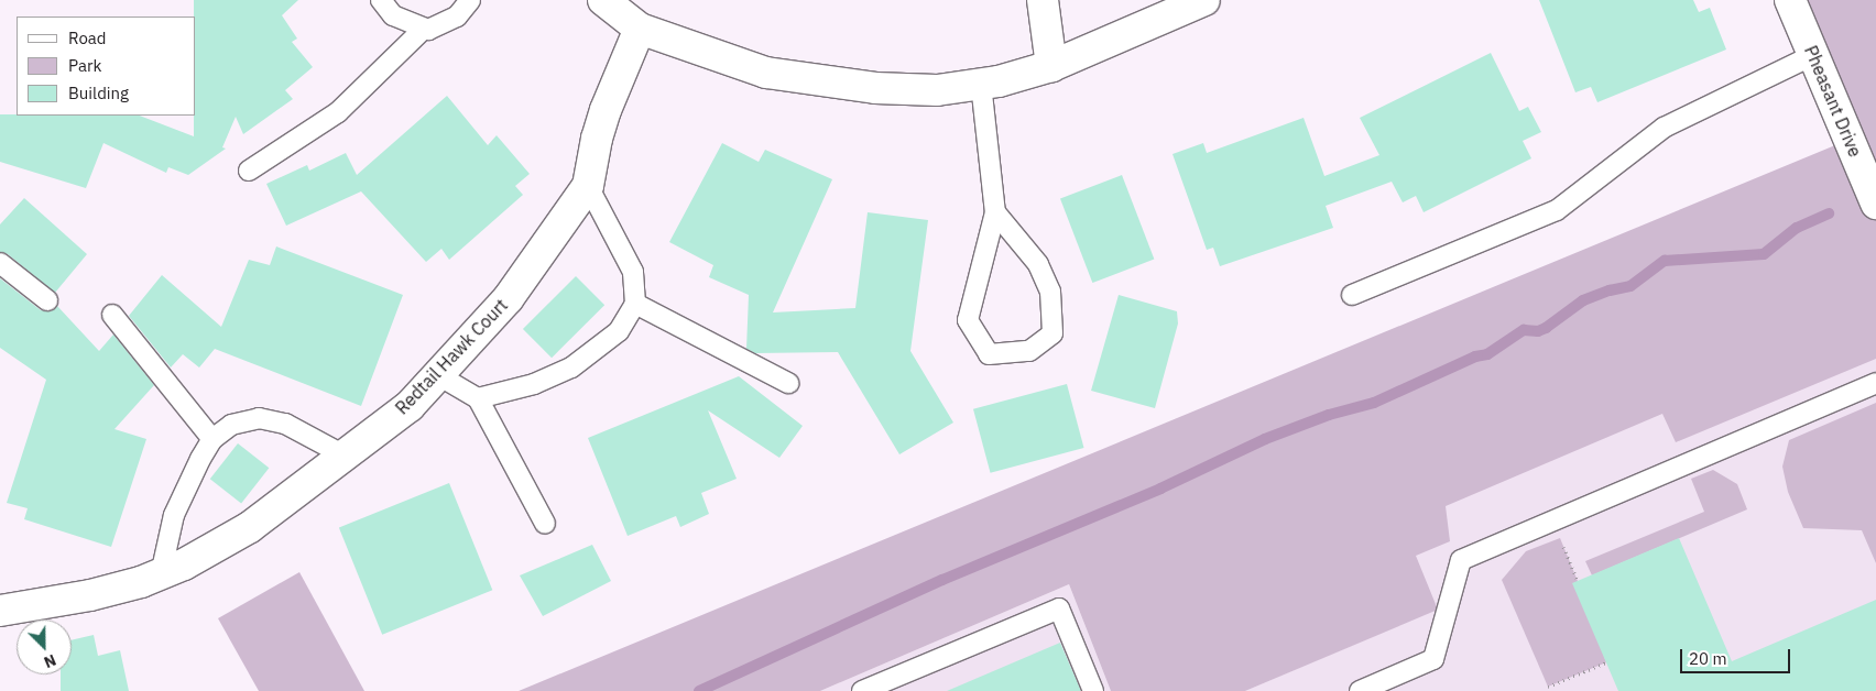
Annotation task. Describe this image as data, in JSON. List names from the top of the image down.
{
  "streets": {
    "street": ["Pheasant Drive", "Redtail Hawk Court"]
  },
  "legend": ["Road", "Park", "Building"],
  "scale_bar": "20 m",
  "north": "bottom right"
}
